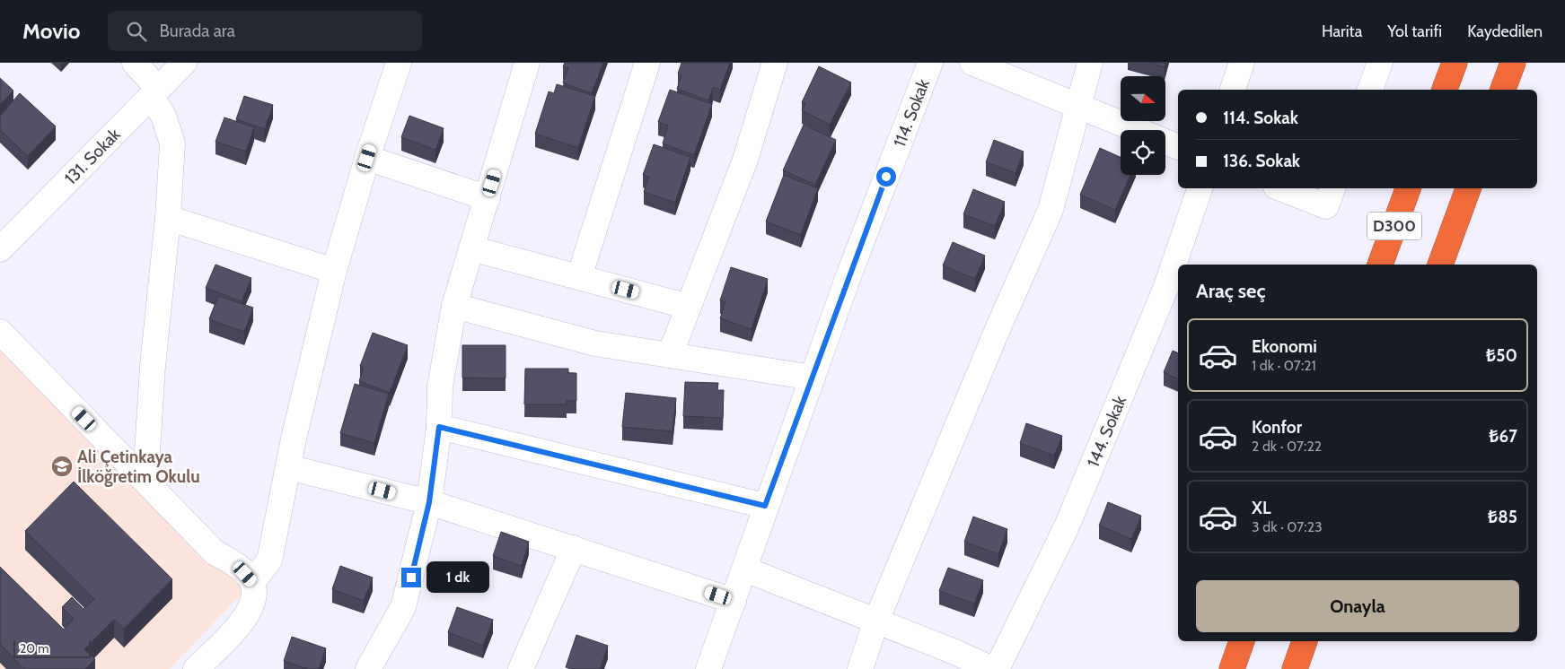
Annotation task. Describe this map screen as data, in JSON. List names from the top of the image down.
{
  "streets": {
    "highway": ["D300"],
    "street": ["114. Sokak", "131. Sokak", "144. Sokak"]
  },
  "places": {
    "school or university": ["Ali Çetinkaya İlköğretim Okulu"]
  },
  "scale_bar": "20 m",
  "north": "right",
  "page": {
    "header": "Movio",
    "search": "Burada ara",
    "nav": ["Harita", "Yol tarifi", "Kaydedilen"],
    "banner": ["114. Sokak", "136. Sokak"],
    "heading": "Araç seç",
    "list": [
      {
        "name": "Ekonomi",
        "note": "1 dk · 07:21",
        "value": "₺50"
      },
      {
        "name": "Konfor",
        "note": "2 dk · 07:22",
        "value": "₺67"
      },
      {
        "name": "XL",
        "note": "3 dk · 07:23",
        "value": "₺85"
      }
    ],
    "bubble": "1 dk",
    "buttons": "Onayla",
    "scale": "20 m"
  }
}
